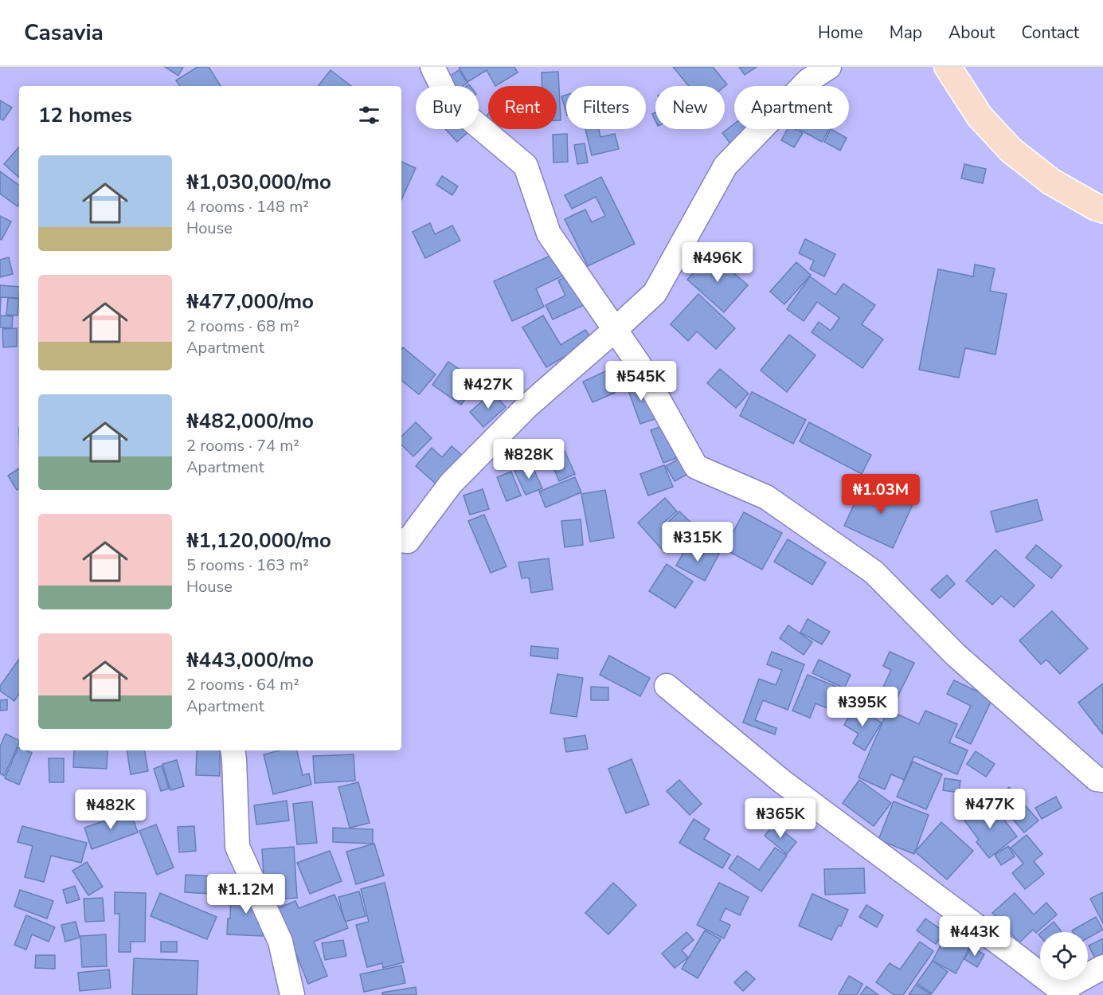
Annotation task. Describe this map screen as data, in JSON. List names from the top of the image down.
{
  "page": {
    "header": "Casavia",
    "nav": [
      "Home",
      "Map",
      "About",
      "Contact"
    ],
    "chip": [
      "Buy",
      "Rent",
      "Filters",
      "New",
      "Apartment"
    ],
    "heading": "12 homes",
    "list": [
      {
        "name": "₦1,030,000/mo",
        "note": "4 rooms · 148 m² · House"
      },
      {
        "name": "₦477,000/mo",
        "note": "2 rooms · 68 m² · Apartment"
      },
      {
        "name": "₦482,000/mo",
        "note": "2 rooms · 74 m² · Apartment"
      },
      {
        "name": "₦1,120,000/mo",
        "note": "5 rooms · 163 m² · House"
      },
      {
        "name": "₦443,000/mo",
        "note": "2 rooms · 64 m² · Apartment"
      }
    ],
    "price": [
      "₦496K",
      "₦545K",
      "₦427K",
      "₦828K",
      "₦1.03M",
      "₦315K",
      "₦395K",
      "₦477K",
      "₦482K",
      "₦365K",
      "₦1.12M",
      "₦443K"
    ]
  }
}
